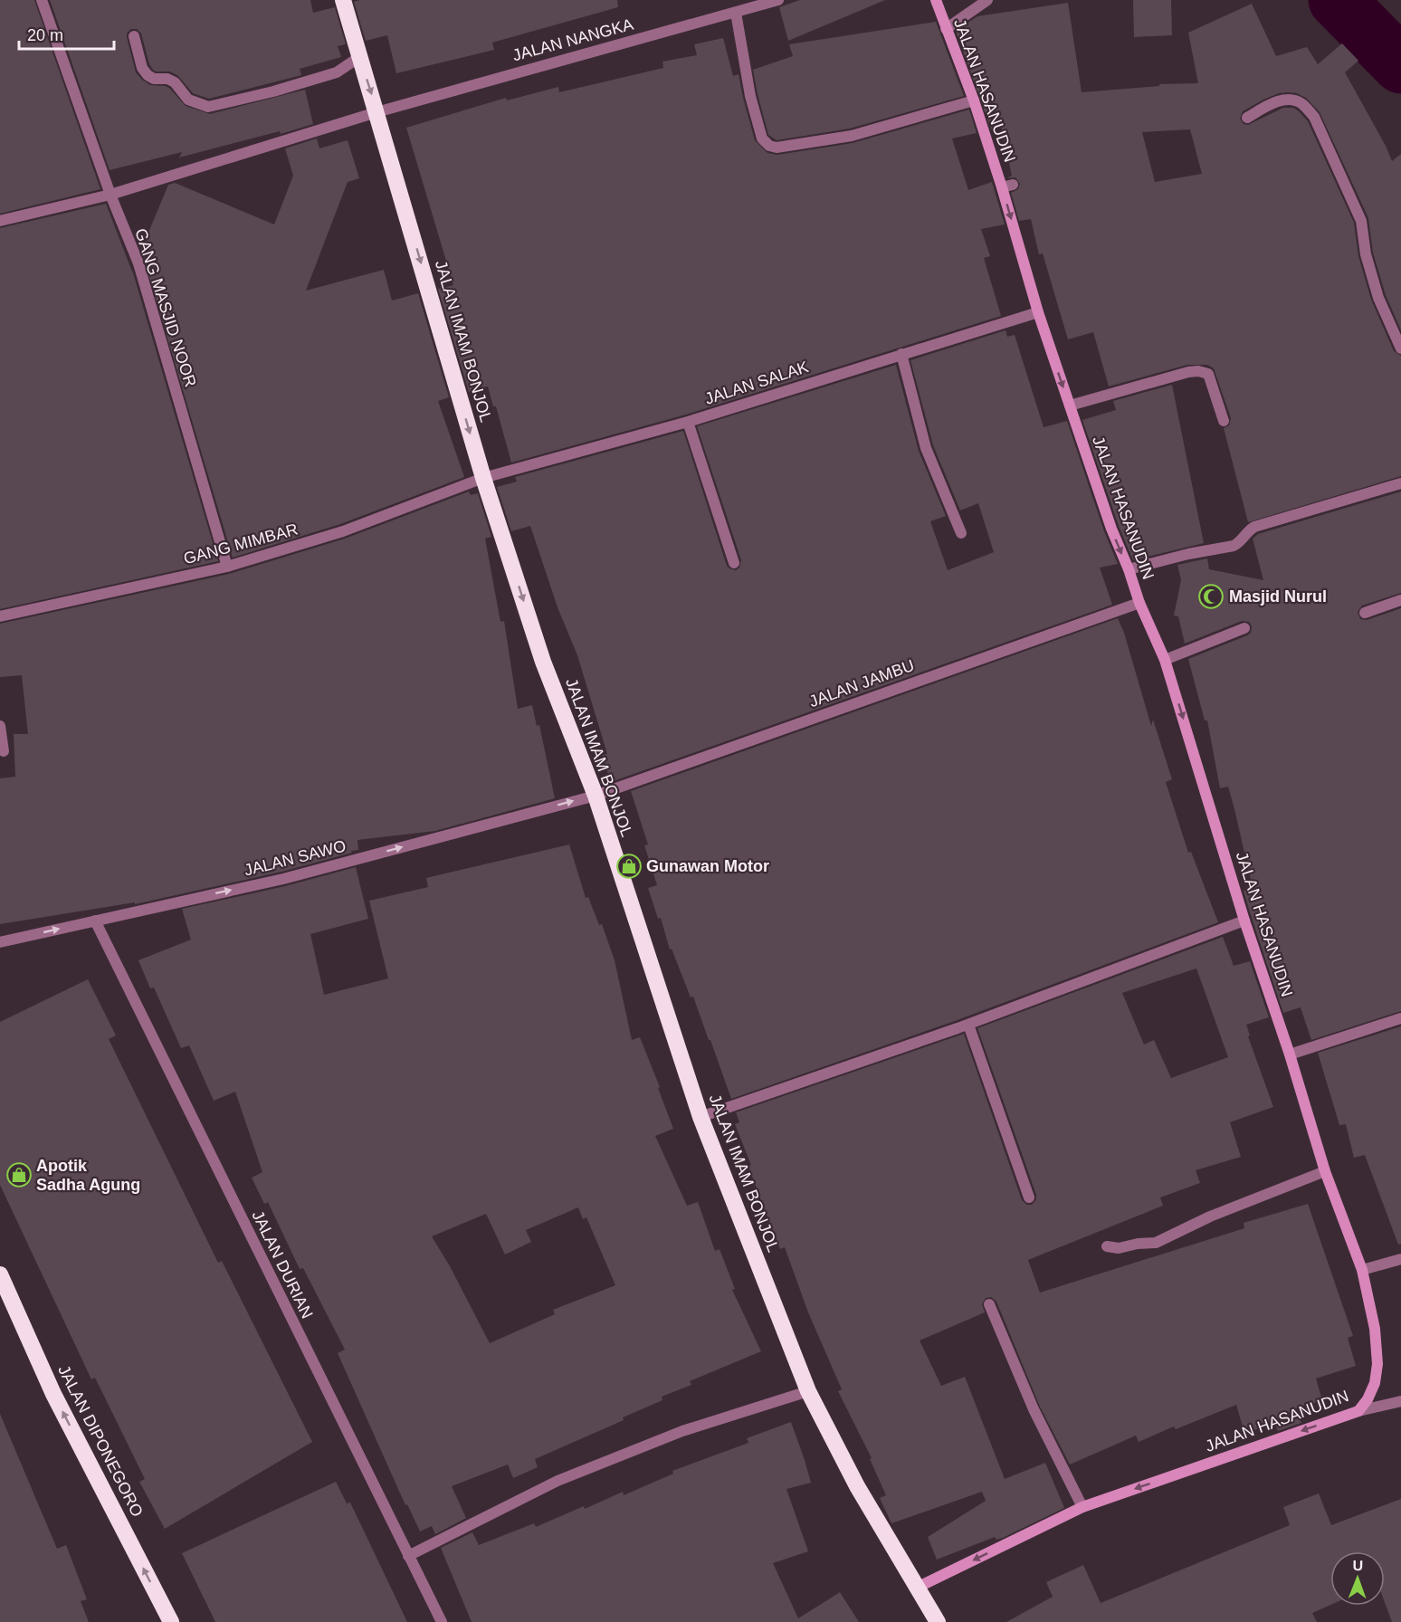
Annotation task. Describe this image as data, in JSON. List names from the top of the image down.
{
  "streets": {
    "highway": ["JALAN IMAM BONJOL", "JALAN DIPONEGORO"],
    "street": [
      "JALAN NANGKA",
      "JALAN HASANUDIN",
      "GANG MASJID NOOR",
      "JALAN SALAK",
      "GANG MIMBAR",
      "JALAN JAMBU",
      "JALAN SAWO",
      "JALAN DURIAN"
    ]
  },
  "crossings": [
    ["JALAN NANGKA", "GANG MASJID NOOR"],
    ["JALAN NANGKA", "JALAN IMAM BONJOL"],
    ["JALAN HASANUDIN", "JALAN IMAM BONJOL"],
    ["JALAN HASANUDIN", "JALAN SALAK"],
    ["JALAN HASANUDIN", "JALAN JAMBU"],
    ["GANG MASJID NOOR", "GANG MIMBAR"],
    ["JALAN IMAM BONJOL", "JALAN SALAK"],
    ["JALAN IMAM BONJOL", "GANG MIMBAR"],
    ["JALAN IMAM BONJOL", "JALAN JAMBU"],
    ["JALAN IMAM BONJOL", "JALAN SAWO"],
    ["JALAN SALAK", "GANG MIMBAR"],
    ["JALAN JAMBU", "JALAN SAWO"],
    ["JALAN SAWO", "JALAN DURIAN"]
  ],
  "one_way": ["JALAN IMAM BONJOL", "JALAN SAWO", "JALAN DIPONEGORO"],
  "places": {
    "mosque": ["Masjid Nurul"],
    "shop": ["Gunawan Motor", "Apotik Sadha Agung"]
  },
  "scale_bar": "20 m",
  "north": "top"
}
